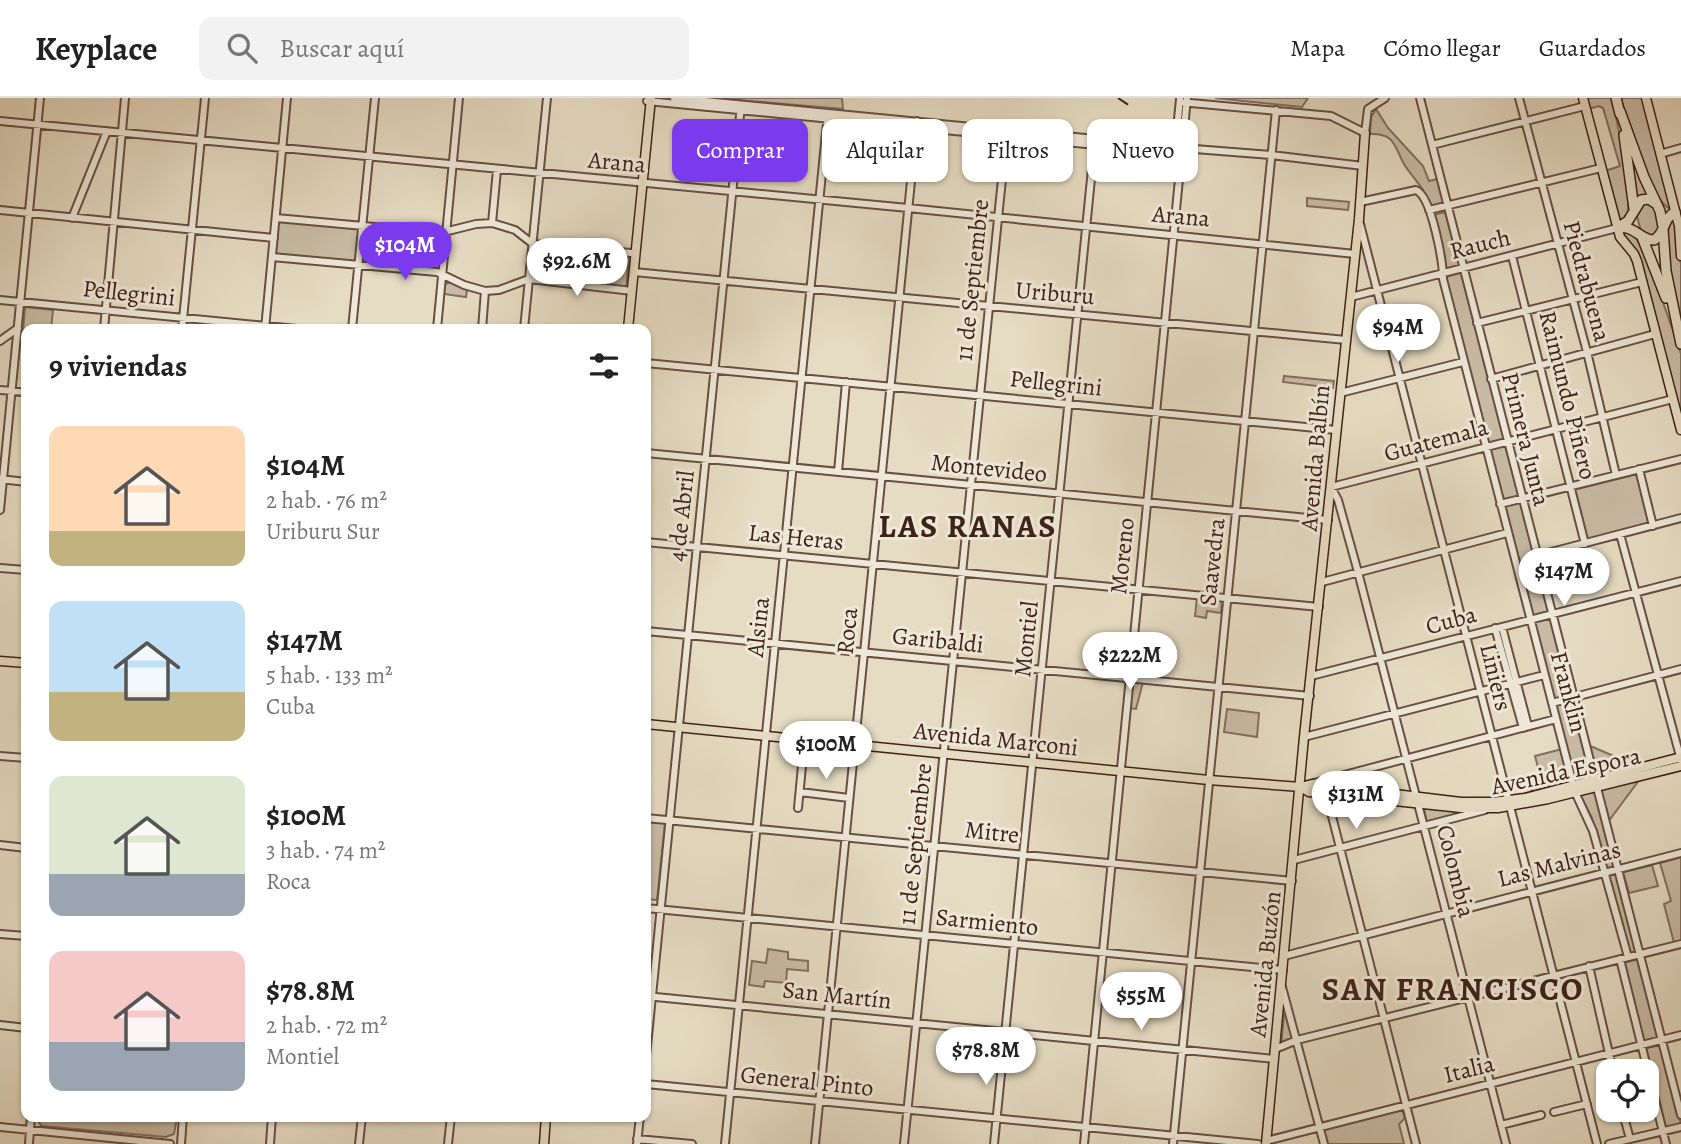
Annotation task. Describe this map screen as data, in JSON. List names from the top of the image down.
{
  "streets": {
    "main road": [
      "Avenida Balbín",
      "Avenida Marconi",
      "Avenida Espora",
      "Avenida Buzón"
    ],
    "street": [
      "Arana",
      "Rauch",
      "11 de Septiembre",
      "Piedrabuena",
      "Pellegrini",
      "Uriburu",
      "Raimundo Piñero",
      "Primera Junta",
      "Guatemala",
      "Montevideo",
      "4 de Abril",
      "Las Heras",
      "Moreno",
      "Saavedra",
      "Cuba",
      "Alsina",
      "Roca",
      "Montiel",
      "Garibaldi",
      "Liniers",
      "Franklin",
      "Mitre",
      "Las Malvinas",
      "Colombia",
      "Sarmiento",
      "San Martín",
      "Italia",
      "General Pinto"
    ]
  },
  "crossings": [
    ["Arana", "11 de Septiembre"],
    ["Arana", "Avenida Balbín"],
    ["Arana", "4 de Abril"],
    ["Arana", "Moreno"],
    ["Arana", "Saavedra"],
    ["Arana", "Alsina"],
    ["Arana", "Roca"],
    ["Arana", "Montiel"],
    ["Rauch", "Piedrabuena"],
    ["Rauch", "Raimundo Piñero"],
    ["Rauch", "Primera Junta"],
    ["Rauch", "Avenida Balbín"],
    ["Rauch", "Liniers"],
    ["Rauch", "Franklin"],
    ["11 de Septiembre", "Pellegrini"],
    ["11 de Septiembre", "Uriburu"],
    ["11 de Septiembre", "Montevideo"],
    ["11 de Septiembre", "Las Heras"],
    ["11 de Septiembre", "Garibaldi"],
    ["11 de Septiembre", "Avenida Marconi"],
    ["11 de Septiembre", "Mitre"],
    ["11 de Septiembre", "Sarmiento"],
    ["11 de Septiembre", "San Martín"],
    ["11 de Septiembre", "General Pinto"],
    ["Piedrabuena", "Guatemala"],
    ["Pellegrini", "Avenida Balbín"],
    ["Pellegrini", "4 de Abril"],
    ["Pellegrini", "Moreno"],
    ["Pellegrini", "Saavedra"],
    ["Pellegrini", "Alsina"],
    ["Pellegrini", "Roca"],
    ["Pellegrini", "Montiel"],
    ["Uriburu", "Avenida Balbín"],
    ["Uriburu", "4 de Abril"],
    ["Uriburu", "Moreno"],
    ["Uriburu", "Saavedra"],
    ["Uriburu", "Alsina"],
    ["Uriburu", "Roca"],
    ["Uriburu", "Montiel"],
    ["Raimundo Piñero", "Guatemala"],
    ["Primera Junta", "Guatemala"],
    ["Primera Junta", "Cuba"],
    ["Primera Junta", "Avenida Espora"],
    ["Primera Junta", "Las Malvinas"],
    ["Primera Junta", "Italia"],
    ["Guatemala", "Avenida Balbín"],
    ["Guatemala", "Liniers"],
    ["Guatemala", "Franklin"],
    ["Guatemala", "Colombia"],
    ["Avenida Balbín", "Montevideo"],
    ["Avenida Balbín", "Las Heras"],
    ["Avenida Balbín", "Cuba"],
    ["Avenida Balbín", "Garibaldi"],
    ["Avenida Balbín", "Liniers"],
    ["Avenida Balbín", "Franklin"],
    ["Avenida Balbín", "Avenida Marconi"],
    ["Avenida Balbín", "Avenida Espora"],
    ["Avenida Balbín", "Colombia"],
    ["Avenida Balbín", "Avenida Buzón"],
    ["Montevideo", "4 de Abril"],
    ["Montevideo", "Moreno"],
    ["Montevideo", "Saavedra"],
    ["Montevideo", "Alsina"],
    ["Montevideo", "Roca"],
    ["Montevideo", "Montiel"],
    ["4 de Abril", "Las Heras"],
    ["4 de Abril", "Garibaldi"],
    ["4 de Abril", "Avenida Marconi"],
    ["4 de Abril", "Mitre"],
    ["4 de Abril", "Sarmiento"],
    ["Las Heras", "Moreno"],
    ["Las Heras", "Saavedra"],
    ["Las Heras", "Alsina"],
    ["Las Heras", "Roca"],
    ["Las Heras", "Montiel"],
    ["Moreno", "Garibaldi"],
    ["Moreno", "Avenida Marconi"],
    ["Moreno", "Mitre"],
    ["Moreno", "Sarmiento"],
    ["Moreno", "San Martín"],
    ["Moreno", "General Pinto"],
    ["Saavedra", "Garibaldi"],
    ["Saavedra", "Avenida Marconi"],
    ["Saavedra", "Mitre"],
    ["Saavedra", "Sarmiento"],
    ["Saavedra", "San Martín"],
    ["Saavedra", "General Pinto"],
    ["Cuba", "Liniers"],
    ["Cuba", "Franklin"],
    ["Cuba", "Colombia"],
    ["Alsina", "Garibaldi"],
    ["Alsina", "Avenida Marconi"],
    ["Alsina", "Mitre"],
    ["Alsina", "Sarmiento"],
    ["Alsina", "San Martín"],
    ["Alsina", "General Pinto"],
    ["Roca", "Garibaldi"],
    ["Roca", "Avenida Marconi"],
    ["Roca", "Mitre"],
    ["Roca", "Sarmiento"],
    ["Roca", "San Martín"],
    ["Roca", "General Pinto"],
    ["Montiel", "Garibaldi"],
    ["Montiel", "Avenida Marconi"],
    ["Montiel", "Mitre"],
    ["Montiel", "Sarmiento"],
    ["Montiel", "San Martín"],
    ["Montiel", "General Pinto"],
    ["Liniers", "Avenida Espora"],
    ["Liniers", "Las Malvinas"],
    ["Liniers", "Italia"],
    ["Franklin", "Avenida Espora"],
    ["Franklin", "Las Malvinas"],
    ["Avenida Marconi", "Avenida Espora"],
    ["Avenida Marconi", "Avenida Buzón"],
    ["Avenida Espora", "Colombia"],
    ["Avenida Espora", "Avenida Buzón"],
    ["Mitre", "Avenida Buzón"],
    ["Las Malvinas", "Colombia"],
    ["Las Malvinas", "Avenida Buzón"],
    ["Colombia", "Italia"],
    ["Sarmiento", "Avenida Buzón"],
    ["Avenida Buzón", "San Martín"],
    ["Avenida Buzón", "Italia"],
    ["Avenida Buzón", "General Pinto"],
    ["Italia", "General Pinto"]
  ],
  "districts": ["LAS RANAS", "SAN FRANCISCO"],
  "page": {
    "header": "Keyplace",
    "search": "Buscar aquí",
    "nav": ["Mapa", "Cómo llegar", "Guardados"],
    "chip": [
      "Comprar",
      "Alquilar",
      "Filtros",
      "Nuevo"
    ],
    "price": [
      "$104M",
      "$92.6M",
      "$94M",
      "$147M",
      "$222M",
      "$100M",
      "$131M",
      "$55M",
      "$78.8M"
    ],
    "heading": "9 viviendas",
    "list": [
      {
        "name": "$104M",
        "note": "2 hab. · 76 m² · Uriburu Sur"
      },
      {
        "name": "$147M",
        "note": "5 hab. · 133 m² · Cuba"
      },
      {
        "name": "$100M",
        "note": "3 hab. · 74 m² · Roca"
      },
      {
        "name": "$78.8M",
        "note": "2 hab. · 72 m² · Montiel"
      }
    ]
  }
}
